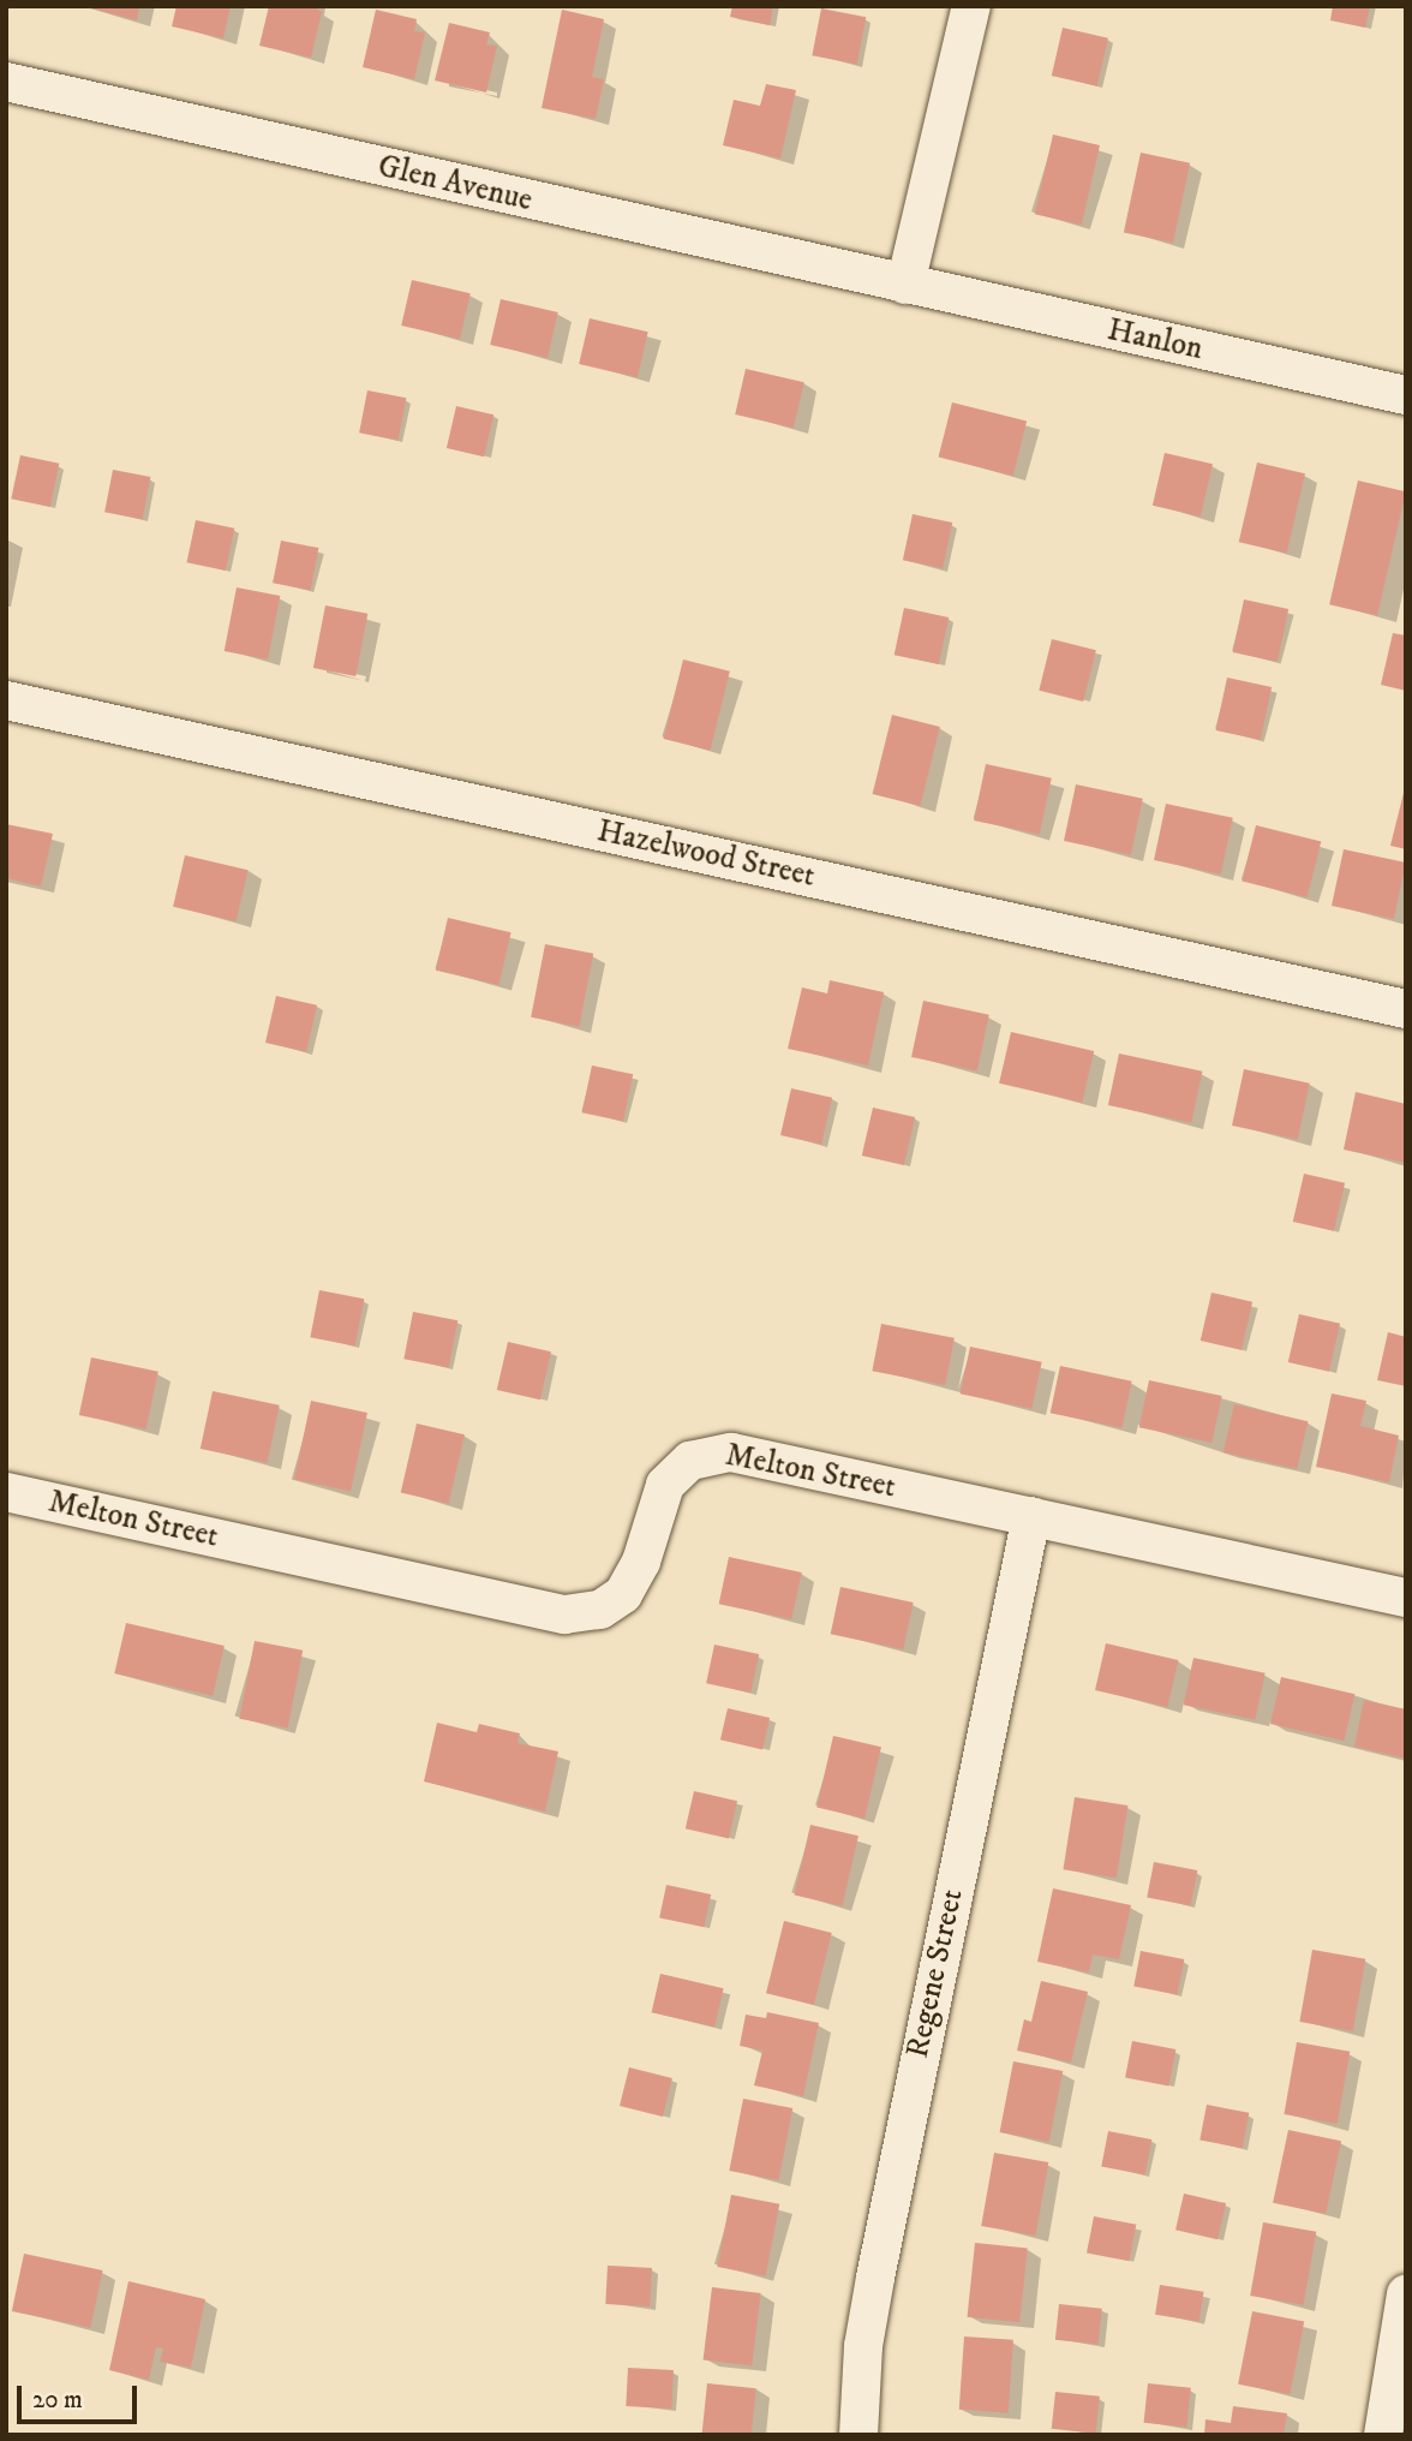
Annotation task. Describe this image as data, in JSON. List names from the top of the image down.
{
  "streets": {
    "street": [
      "Glen Avenue",
      "Hanlon",
      "Hazelwood Street",
      "Melton Street",
      "Regene Street"
    ]
  },
  "crossings": [
    ["Glen Avenue", "Hanlon"],
    ["Melton Street", "Regene Street"]
  ],
  "scale_bar": "20 m"
}
